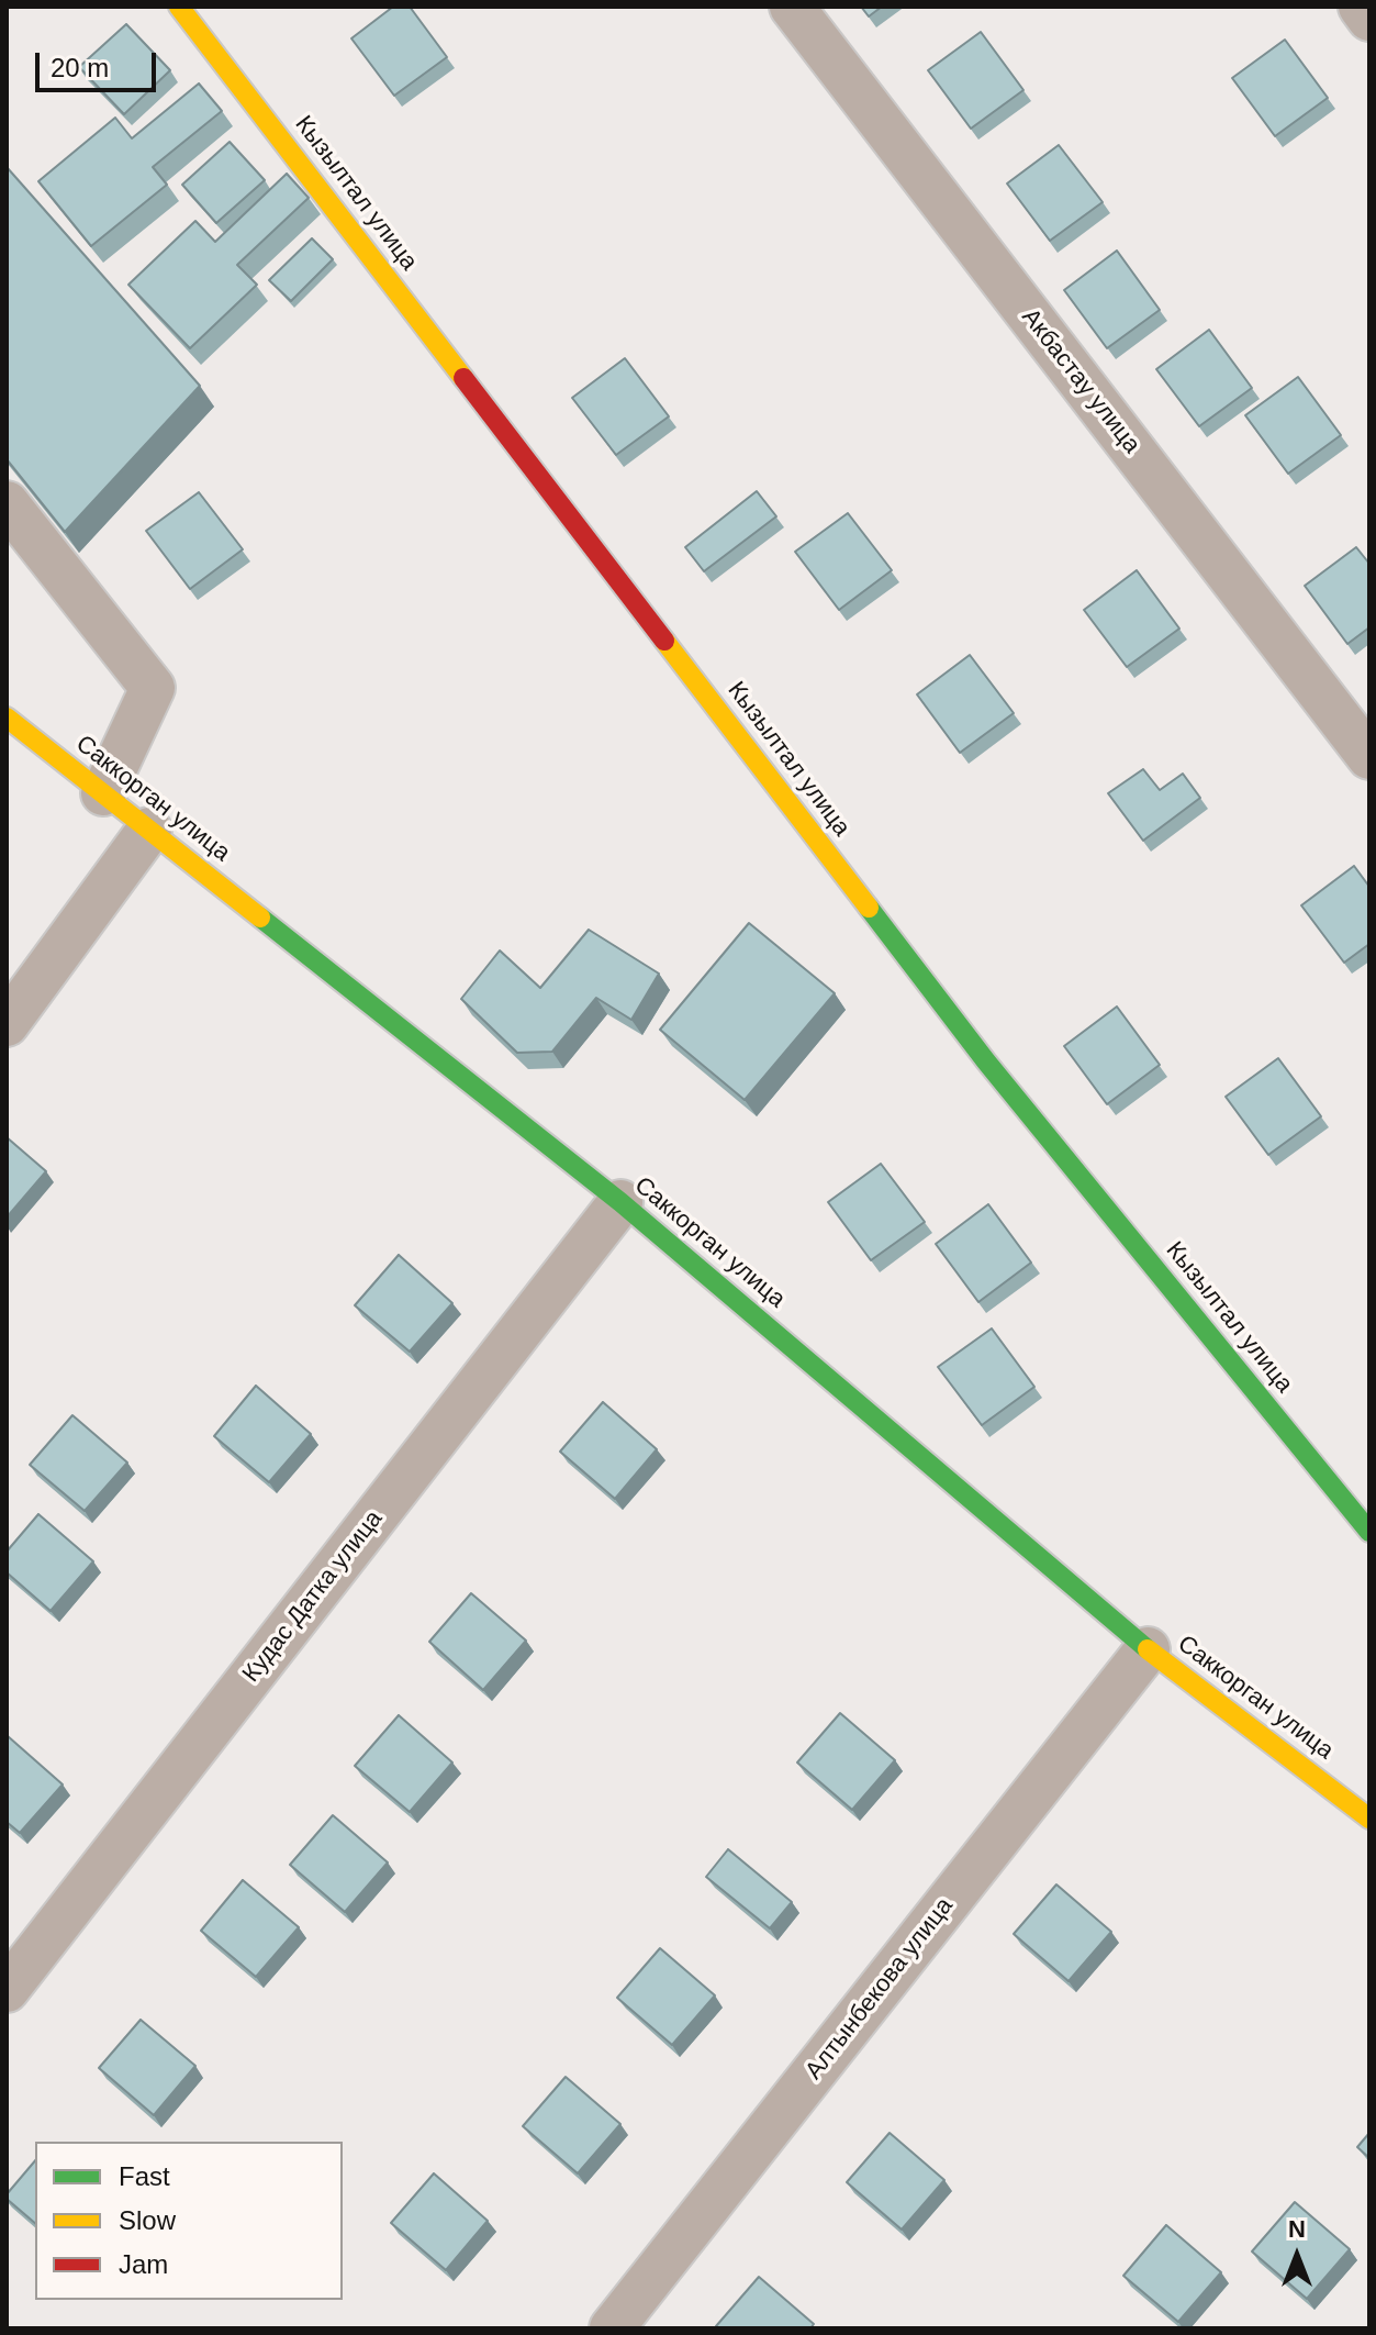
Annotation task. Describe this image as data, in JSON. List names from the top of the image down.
{
  "streets": {
    "street": [
      "Кызылтал улица",
      "Акбастау улица",
      "Саккорган улица",
      "Кудас Датка улица",
      "Алтынбекова улица"
    ]
  },
  "crossings": [
    ["Саккорган улица", "Кудас Датка улица"],
    ["Саккорган улица", "Алтынбекова улица"]
  ],
  "legend": ["Fast", "Slow", "Jam"],
  "scale_bar": "20 m",
  "north": "top"
}
